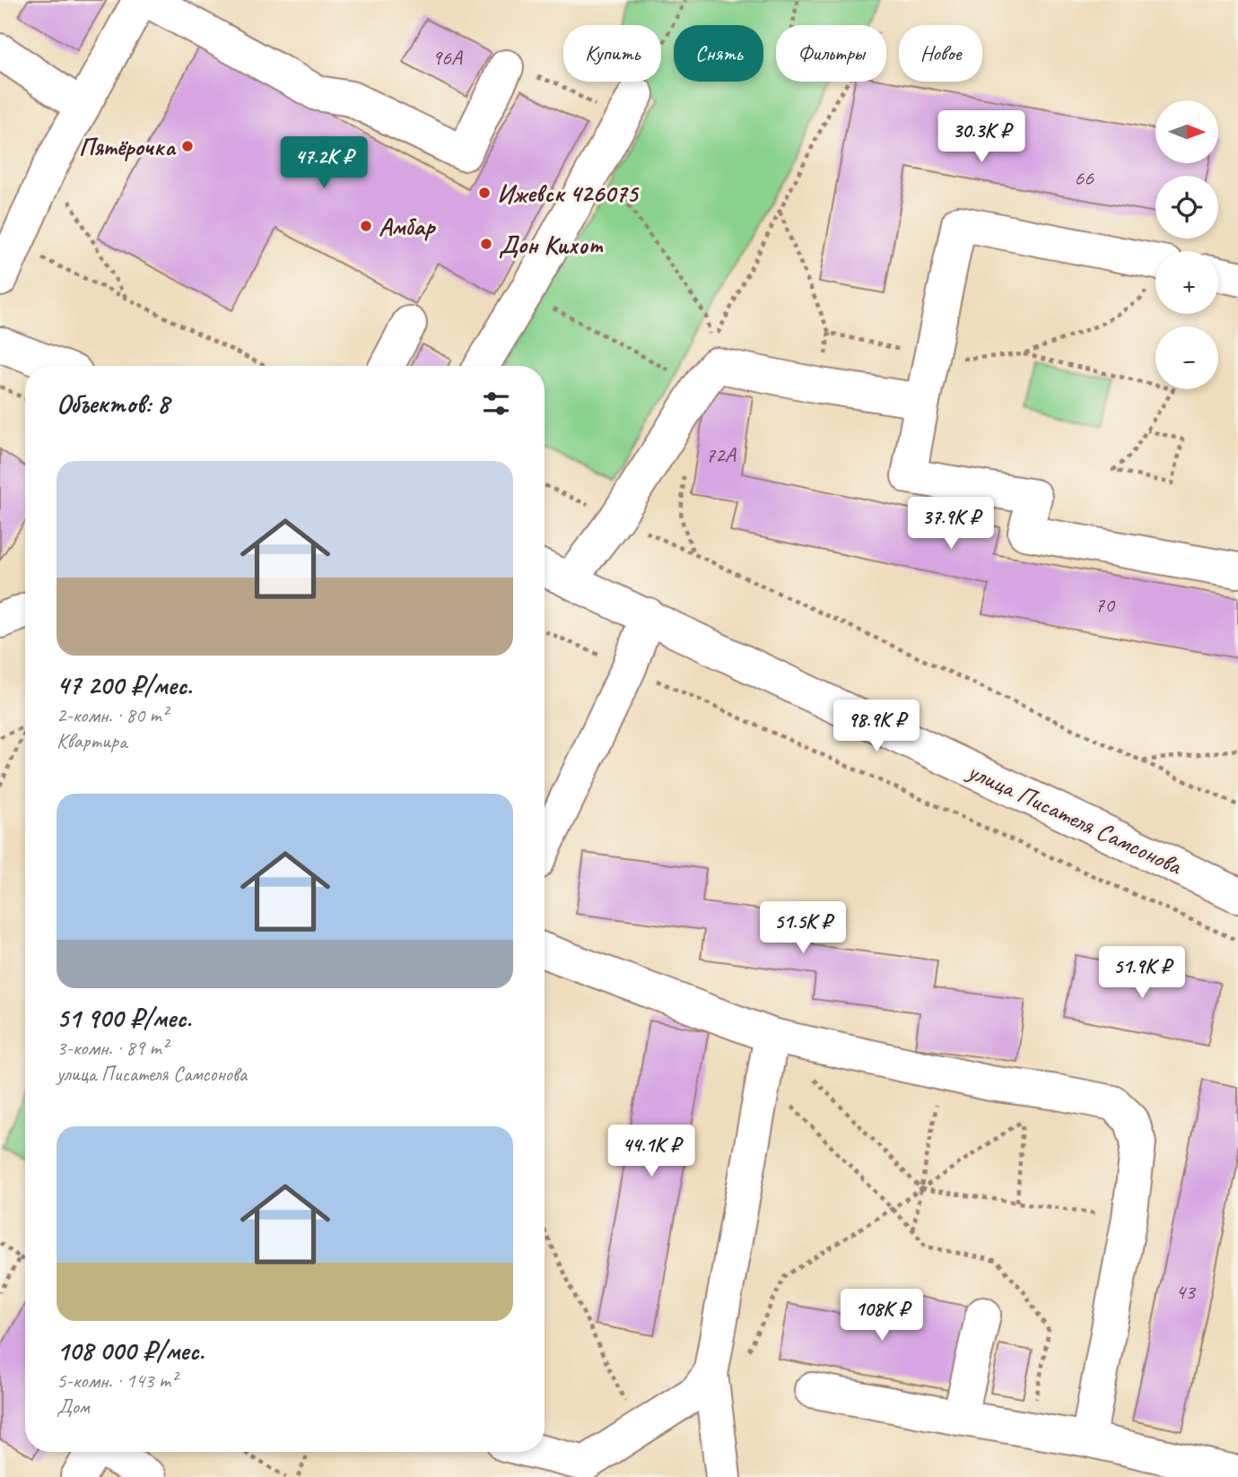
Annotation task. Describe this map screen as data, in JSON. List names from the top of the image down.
{
  "streets": {
    "street": ["улица Писателя Самсонова"]
  },
  "places": [
    "Пятёрочка",
    "Ижевск 426075",
    "Амбар",
    "Дон Кихот"
  ],
  "house_numbers": [
    "96А",
    "66",
    "72А",
    "70",
    "43"
  ],
  "north": "right",
  "page": {
    "chip": [
      "Купить",
      "Снять",
      "Фильтры",
      "Новое"
    ],
    "map_buttons": ["+", "−"],
    "price": [
      "30.3K ₽",
      "47.2K ₽",
      "37.9K ₽",
      "98.9K ₽",
      "51.5K ₽",
      "51.9K ₽",
      "44.1K ₽",
      "108K ₽"
    ],
    "heading": "Объектов: 8",
    "list": [
      {
        "name": "47 200 ₽/мес.",
        "note": "2-комн. · 80 m² · Квартира"
      },
      {
        "name": "51 900 ₽/мес.",
        "note": "3-комн. · 89 m² · улица Писателя Самсонова"
      },
      {
        "name": "108 000 ₽/мес.",
        "note": "5-комн. · 143 m² · Дом"
      }
    ]
  }
}
